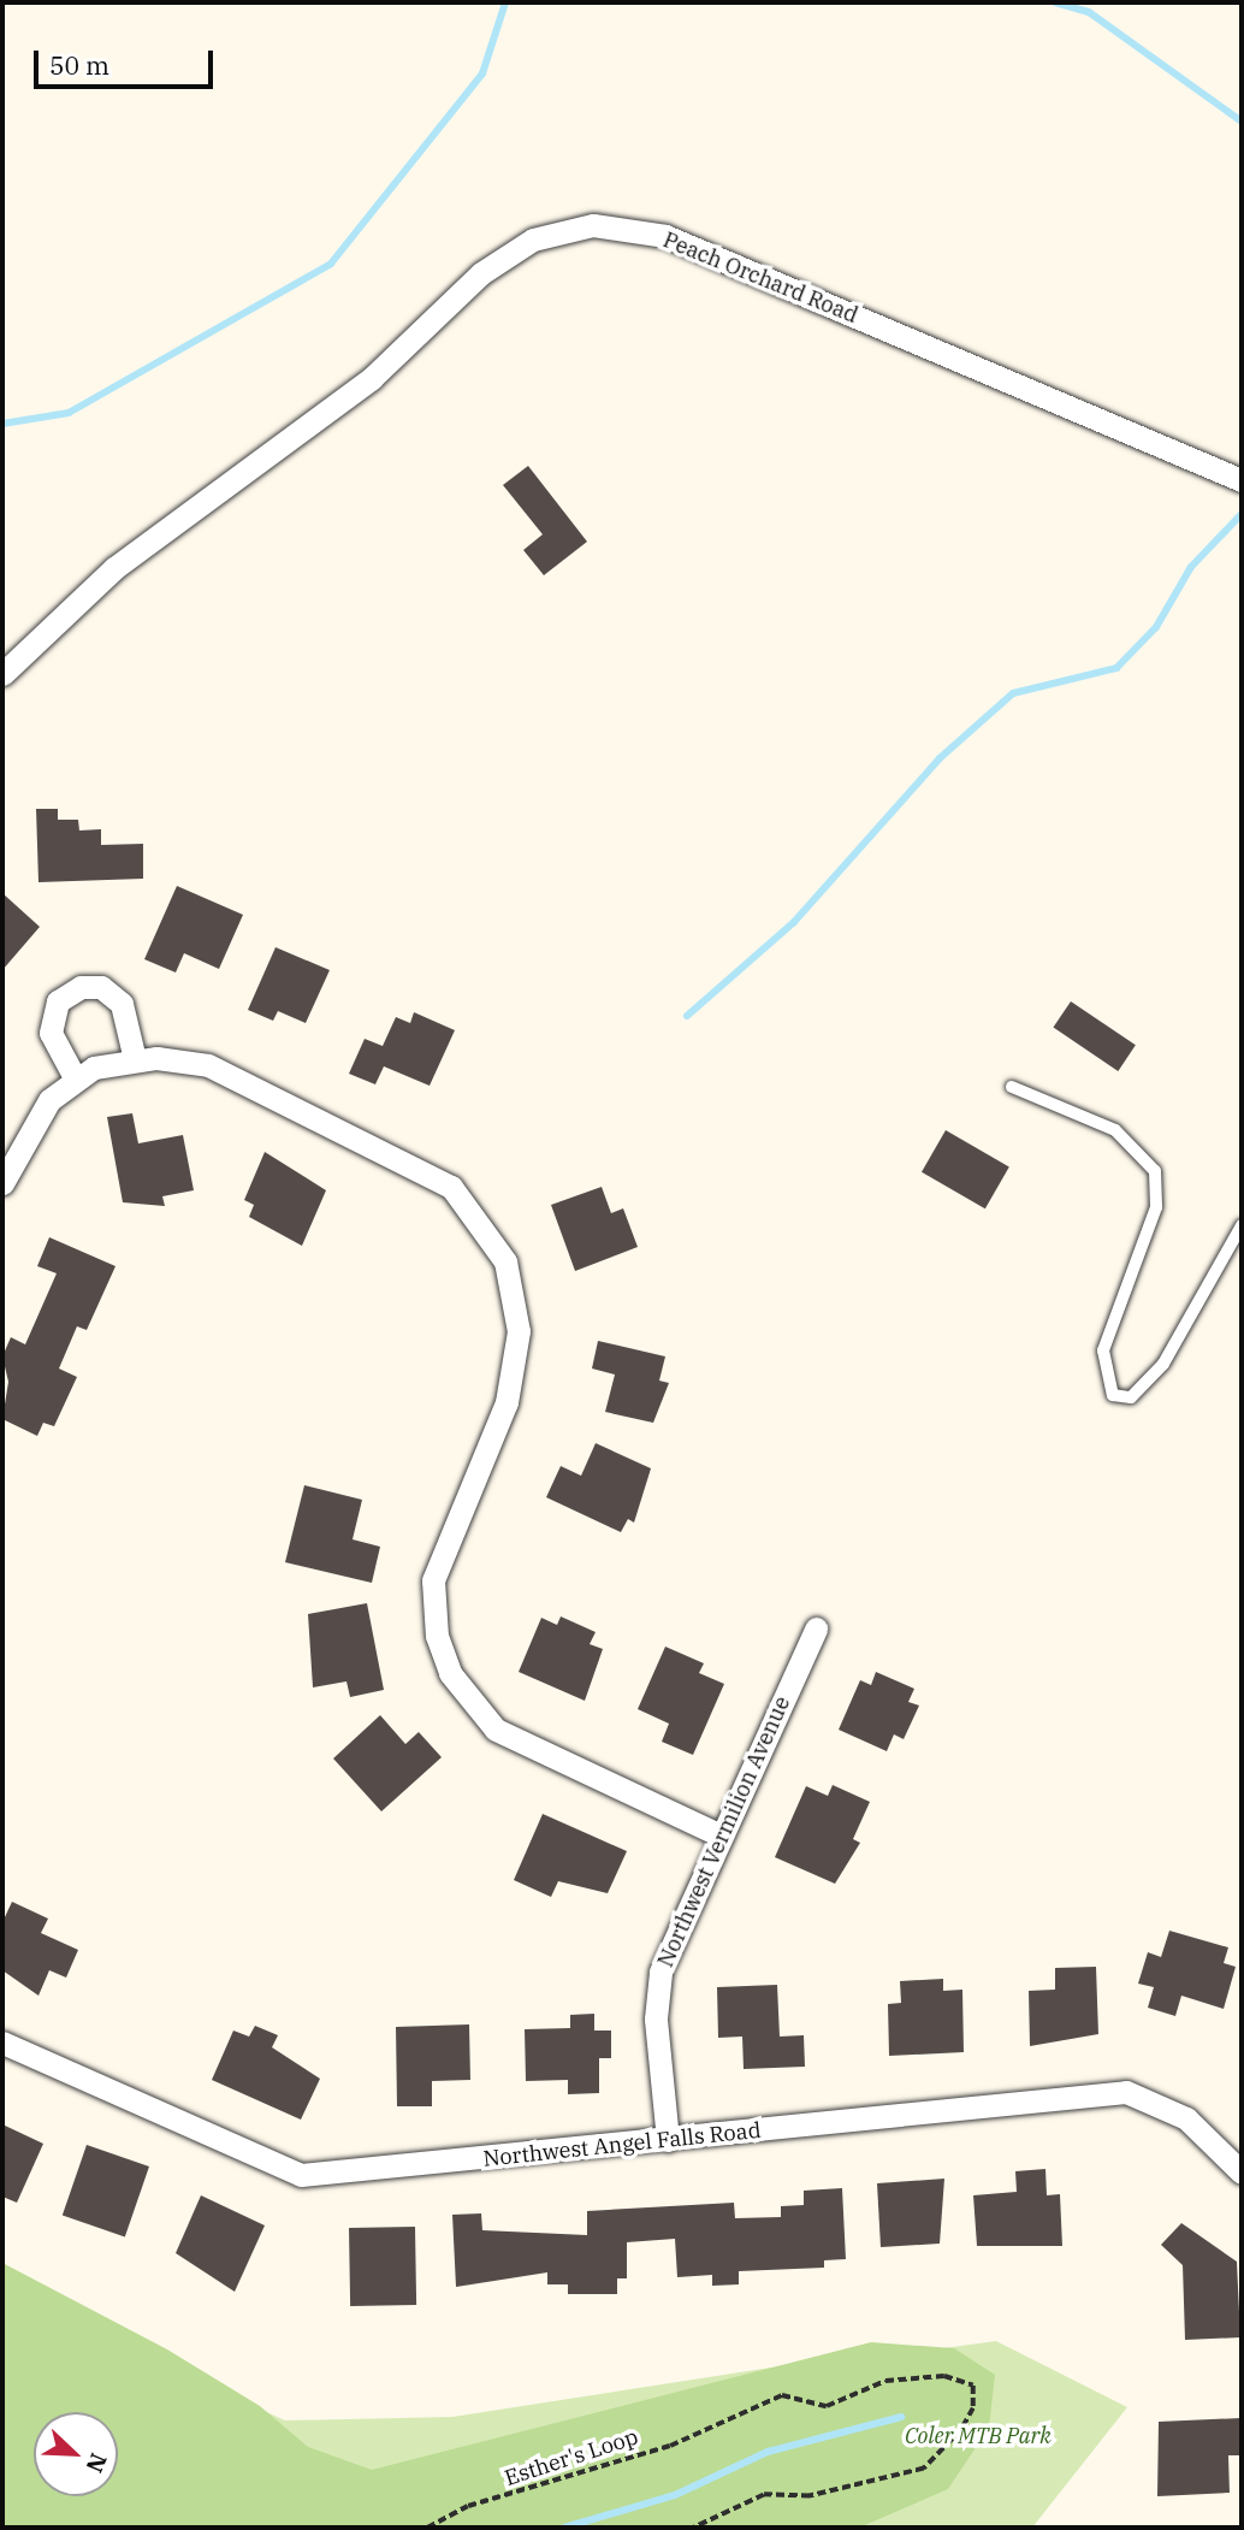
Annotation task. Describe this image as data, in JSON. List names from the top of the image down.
{
  "streets": {
    "street": ["Peach Orchard Road", "Northwest Vermilion Avenue", "Northwest Angel Falls Road"],
    "path": ["Esther's Loop"]
  },
  "crossings": [
    ["Northwest Vermilion Avenue", "Northwest Angel Falls Road"]
  ],
  "parks": ["Coler MTB Park"],
  "scale_bar": "50 m",
  "north": "bottom right"
}
